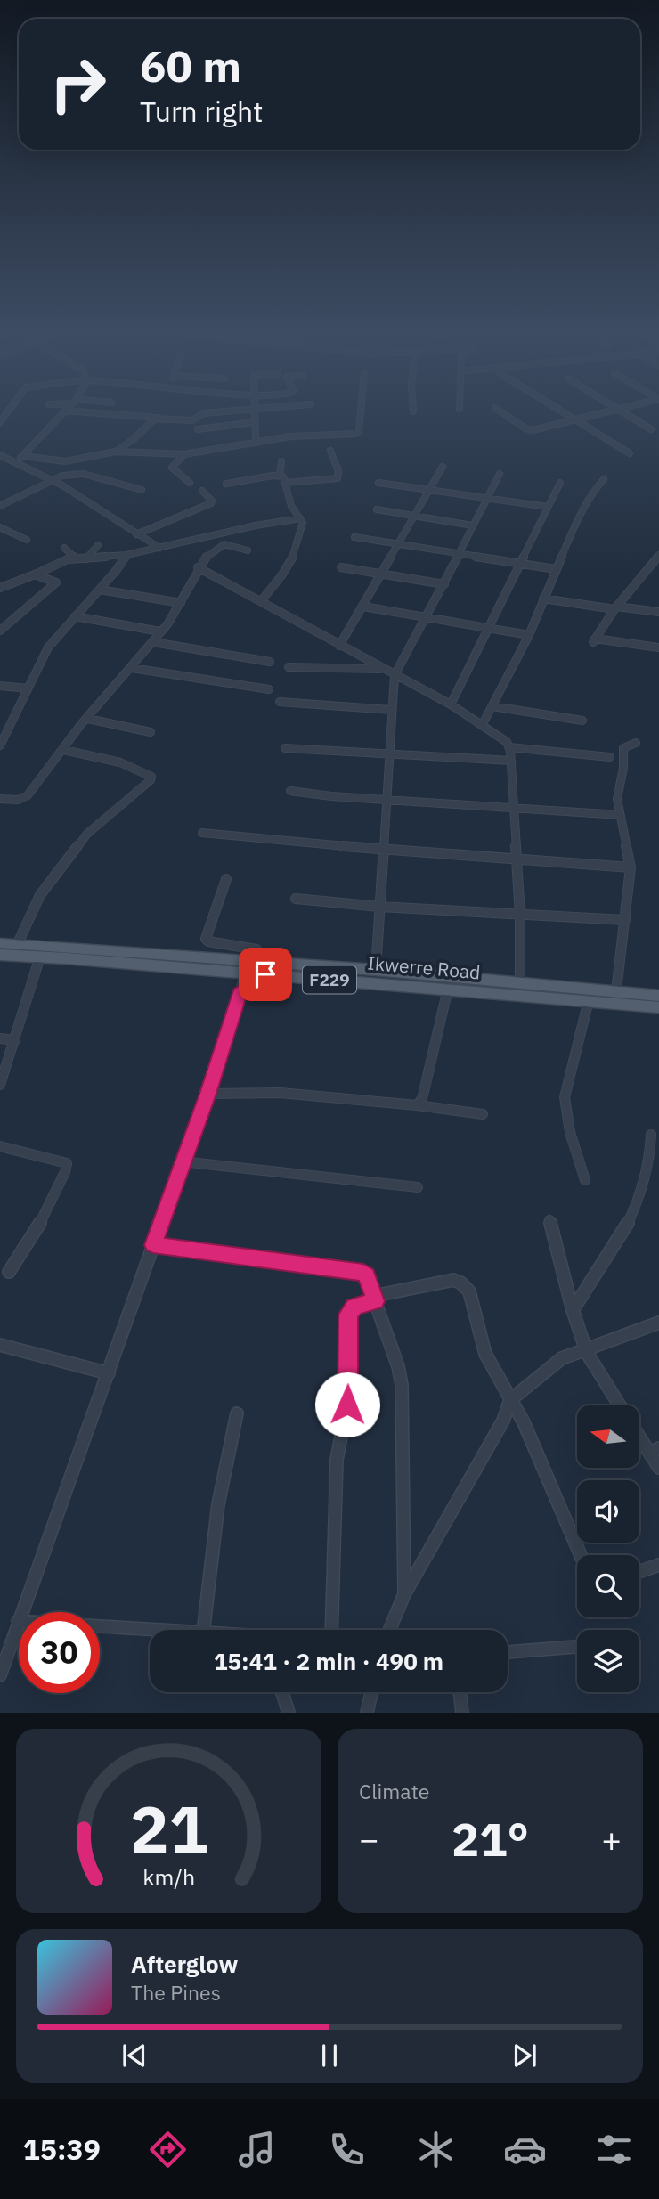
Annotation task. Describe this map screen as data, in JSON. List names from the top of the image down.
{
  "streets": {
    "main road": ["Ikwerre Road", "F229"]
  },
  "crossings": [
    ["Ikwerre Road", "F229"]
  ],
  "north": "left",
  "page": {
    "turn": ["60 m", "Turn right"],
    "limit": "30",
    "trip": "15:41 · 2 min · 490 m",
    "tile": "Climate",
    "heat": ["−", "21°", "+"],
    "song": ["Afterglow", "The Pines"],
    "tabs": "15:39",
    "gauge": ["21", "km/h"]
  }
}
